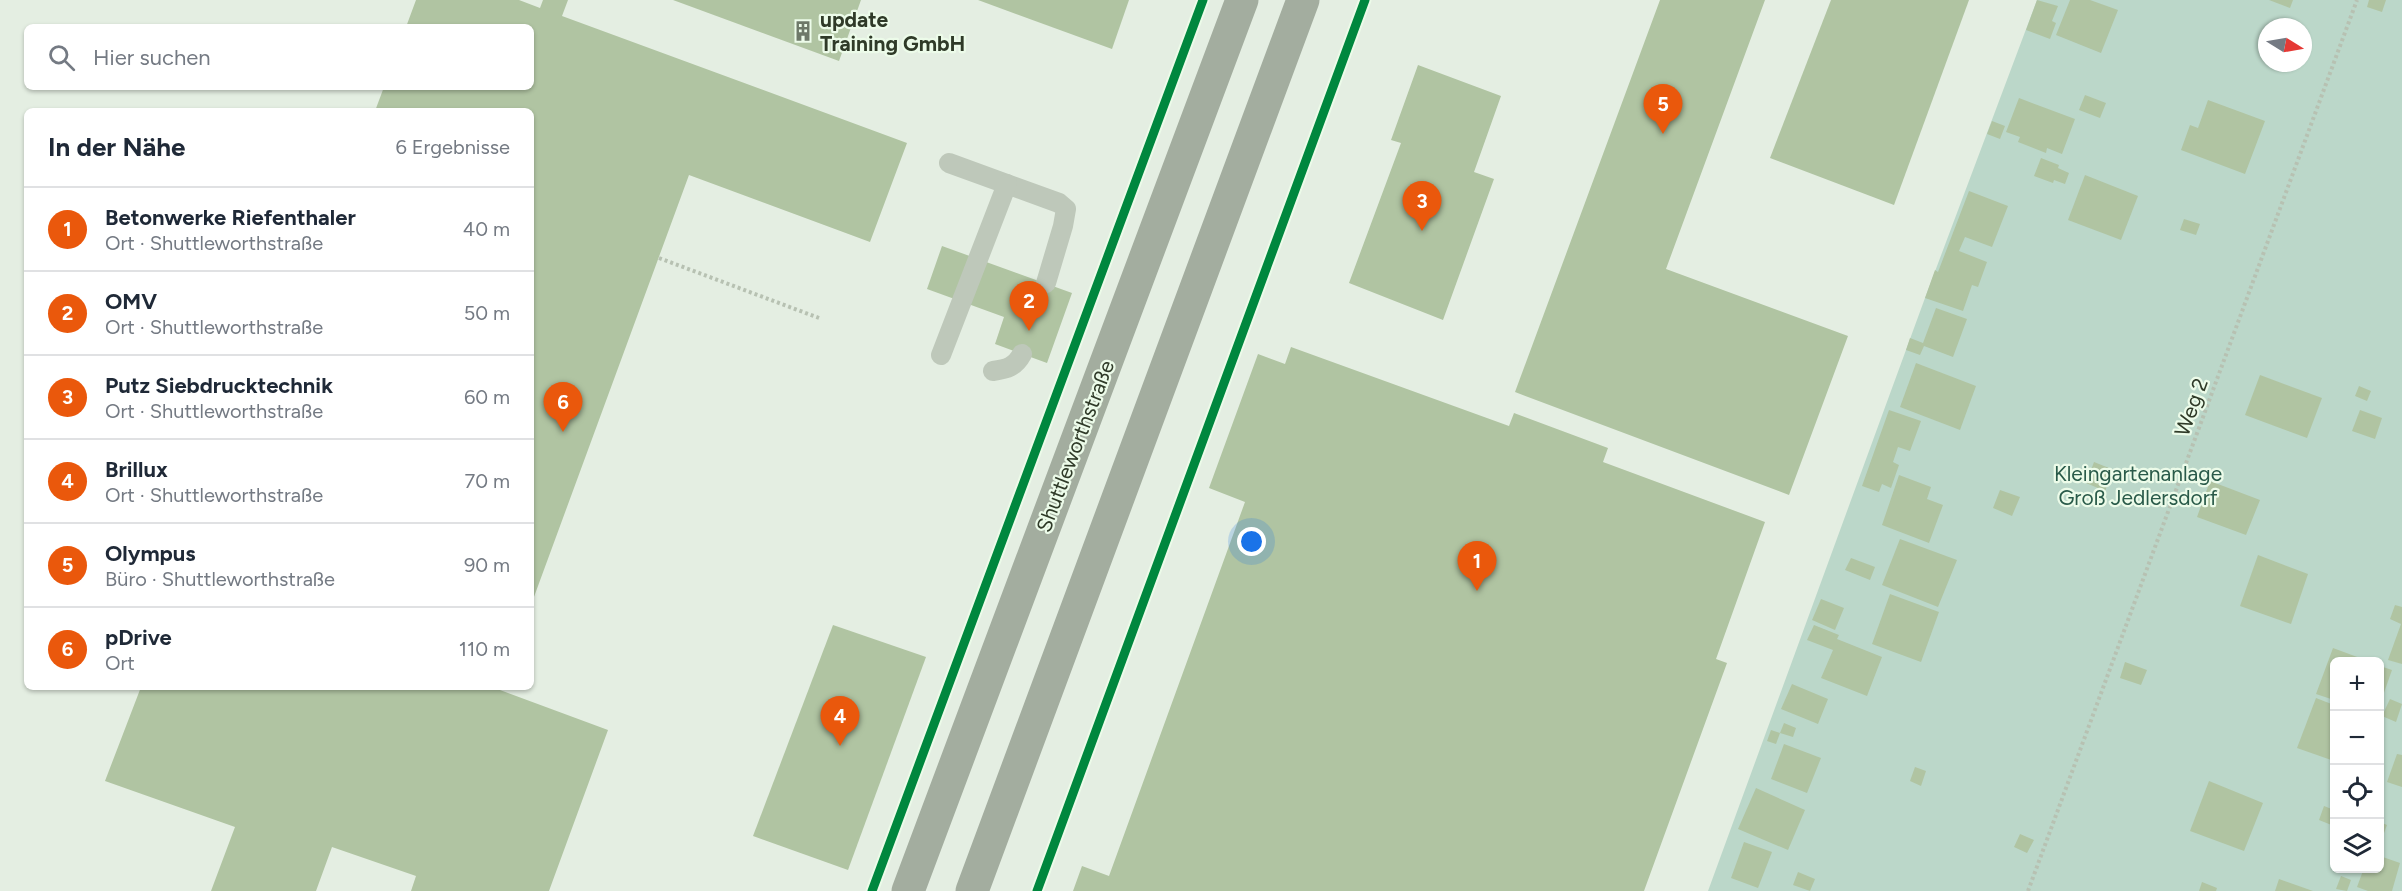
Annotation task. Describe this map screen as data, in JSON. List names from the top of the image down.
{
  "streets": {
    "main road": ["Shuttleworthstraße"],
    "path": ["Weg 2"]
  },
  "parks": ["Kleingartenanlage Groß Jedlersdorf"],
  "places": {
    "building": ["update Training GmbH"]
  },
  "north": "right",
  "page": {
    "search": "Hier suchen",
    "pins": [
      "5",
      "3",
      "2",
      "6",
      "1",
      "4"
    ],
    "heading": ["In der Nähe", "6 Ergebnisse"],
    "list": [
      {
        "mark": "1",
        "name": "Betonwerke Riefenthaler",
        "note": "Ort · Shuttleworthstraße",
        "value": "40 m"
      },
      {
        "mark": "2",
        "name": "OMV",
        "note": "Ort · Shuttleworthstraße",
        "value": "50 m"
      },
      {
        "mark": "3",
        "name": "Putz Siebdrucktechnik",
        "note": "Ort · Shuttleworthstraße",
        "value": "60 m"
      },
      {
        "mark": "4",
        "name": "Brillux",
        "note": "Ort · Shuttleworthstraße",
        "value": "70 m"
      },
      {
        "mark": "5",
        "name": "Olympus",
        "note": "Büro · Shuttleworthstraße",
        "value": "90 m"
      },
      {
        "mark": "6",
        "name": "pDrive",
        "note": "Ort",
        "value": "110 m"
      }
    ],
    "map_buttons": ["+", "−"]
  }
}
